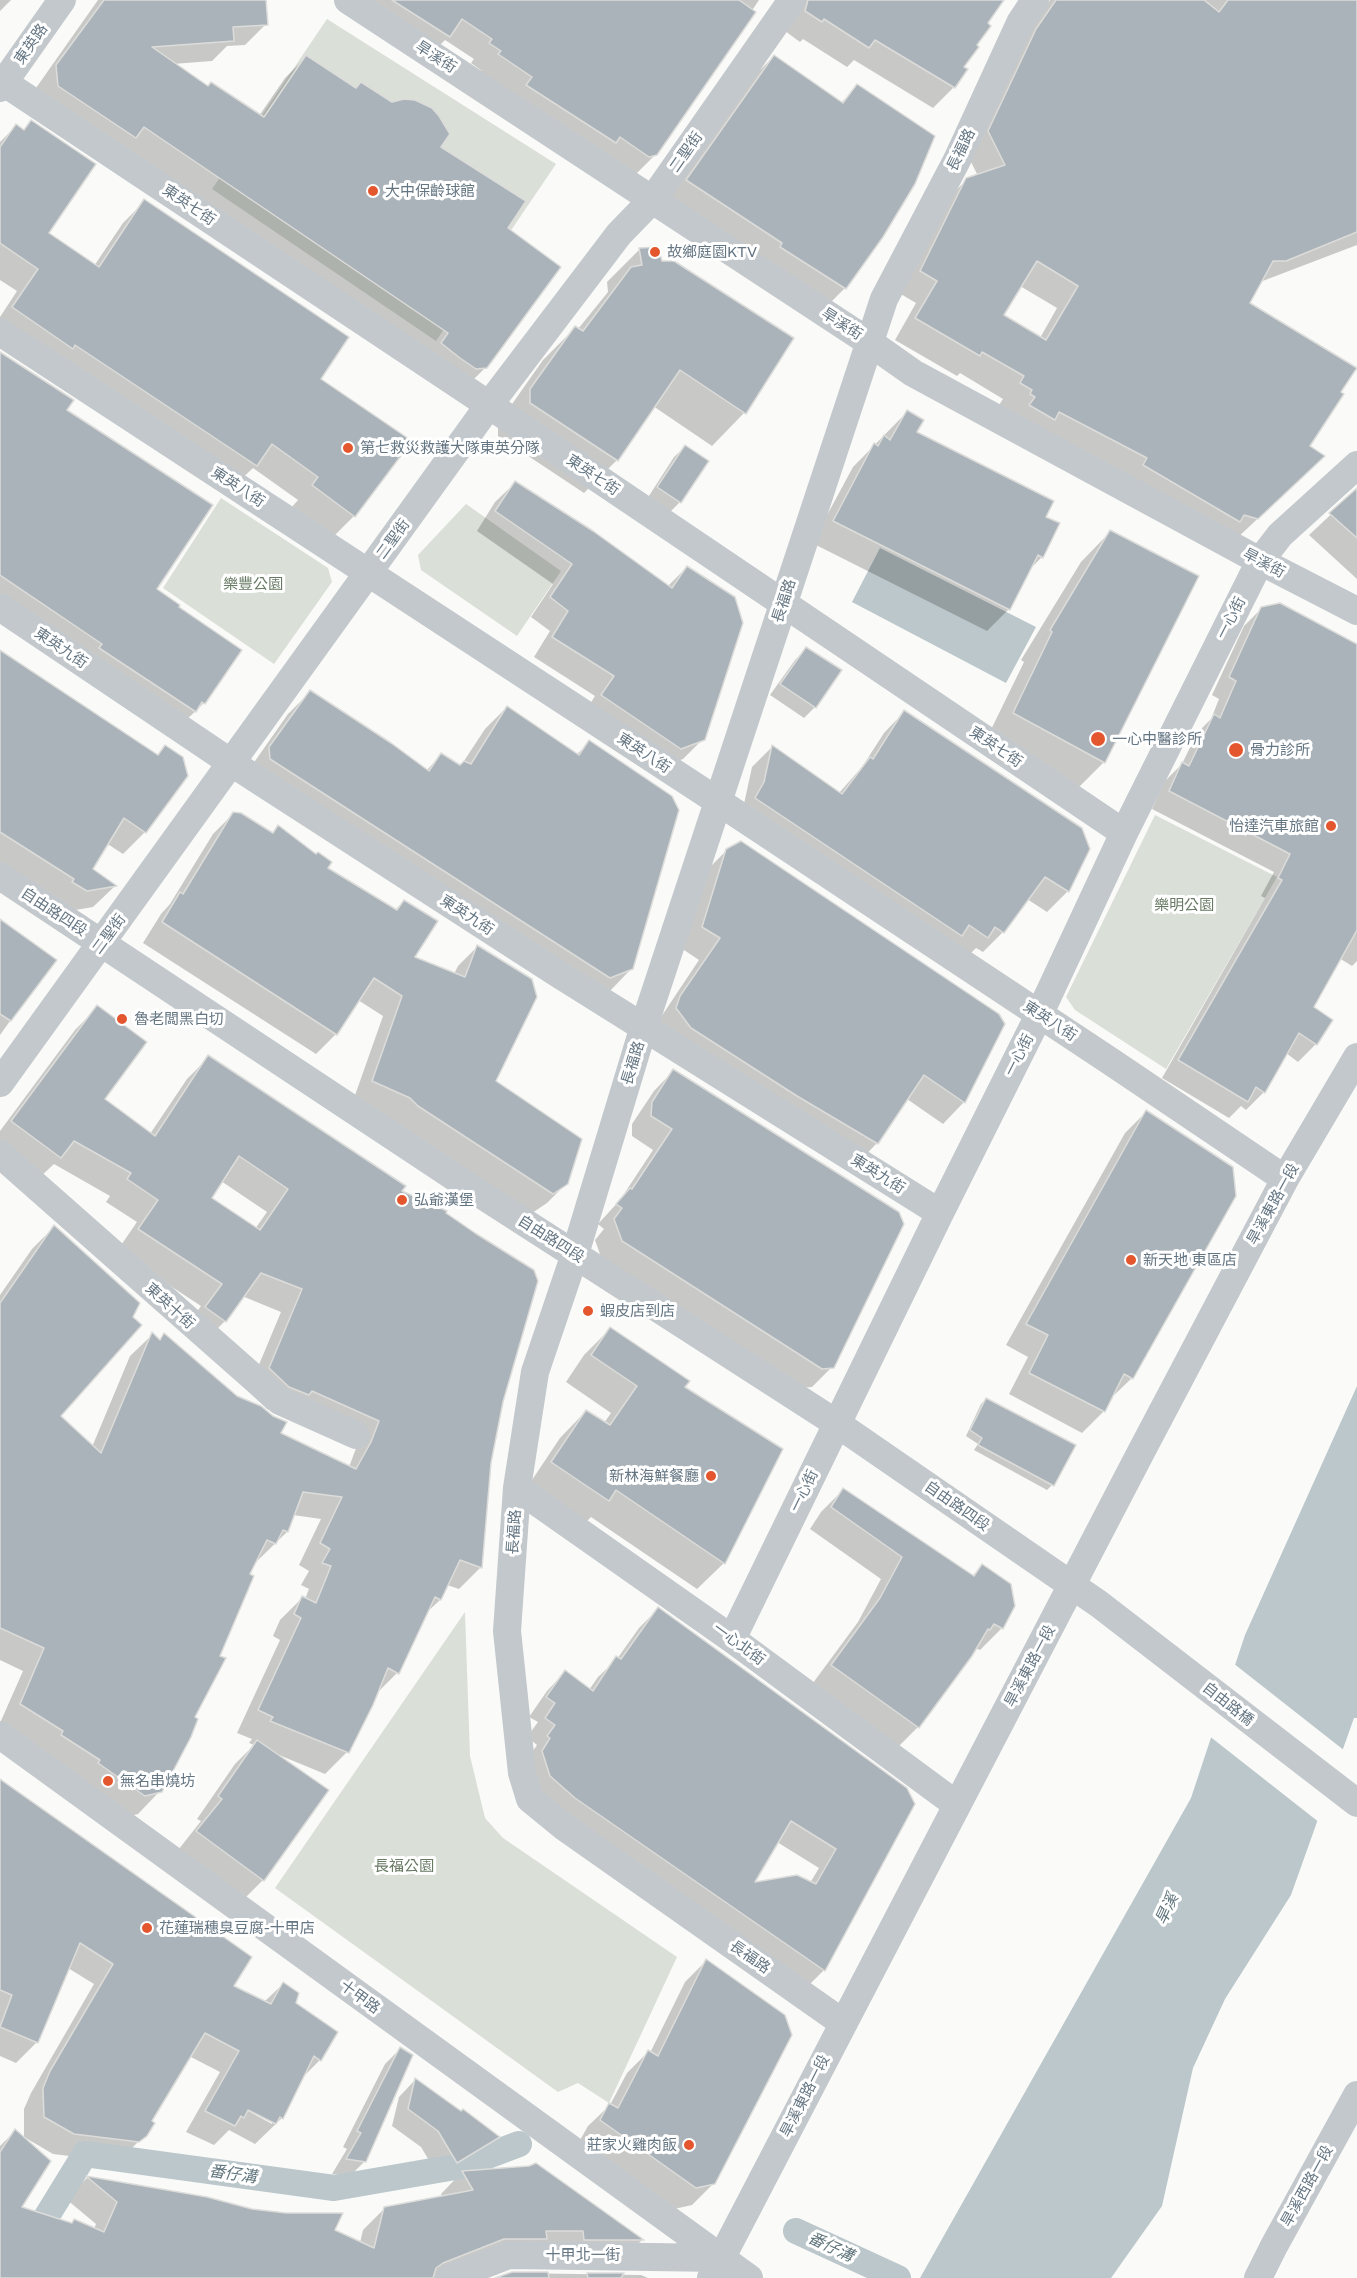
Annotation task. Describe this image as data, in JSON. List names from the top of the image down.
{
  "streets": {
    "street": [
      "東英路",
      "旱溪街",
      "長福路",
      "二聖街",
      "東英七街",
      "東英八街",
      "一心街",
      "東英九街",
      "自由路四段",
      "旱溪東路一段",
      "東英十街",
      "一心北街",
      "自由路橋",
      "十甲路",
      "旱溪西路一段",
      "十甲北一街"
    ]
  },
  "crossings": [
    ["東英路", "東英七街"],
    ["旱溪街", "長福路"],
    ["旱溪街", "二聖街"],
    ["旱溪街", "一心街"],
    ["長福路", "東英七街"],
    ["長福路", "東英八街"],
    ["長福路", "東英九街"],
    ["長福路", "自由路四段"],
    ["長福路", "旱溪東路一段"],
    ["長福路", "一心北街"],
    ["二聖街", "東英七街"],
    ["二聖街", "東英八街"],
    ["二聖街", "東英九街"],
    ["二聖街", "自由路四段"],
    ["東英七街", "一心街"],
    ["東英八街", "一心街"],
    ["東英八街", "旱溪東路一段"],
    ["一心街", "東英九街"],
    ["一心街", "自由路四段"],
    ["一心街", "一心北街"],
    ["自由路四段", "旱溪東路一段"],
    ["自由路四段", "自由路橋"],
    ["旱溪東路一段", "一心北街"],
    ["旱溪東路一段", "十甲路"],
    ["旱溪東路一段", "十甲北一街"],
    ["十甲路", "十甲北一街"]
  ],
  "water": ["旱溪", "番仔溝"],
  "parks": ["樂豐公園", "樂明公園", "長福公園"],
  "places": [
    "大中保齡球館",
    "故鄉庭園KTV",
    "第七救災救護大隊東英分隊",
    "一心中醫診所",
    "骨力診所",
    "怡達汽車旅館",
    "魯老闆黑白切",
    "弘爺漢堡",
    "新天地 東區店",
    "蝦皮店到店",
    "新林海鮮餐廳",
    "無名串燒坊",
    "花蓮瑞穗臭豆腐-十甲店",
    "莊家火雞肉飯"
  ]
}
